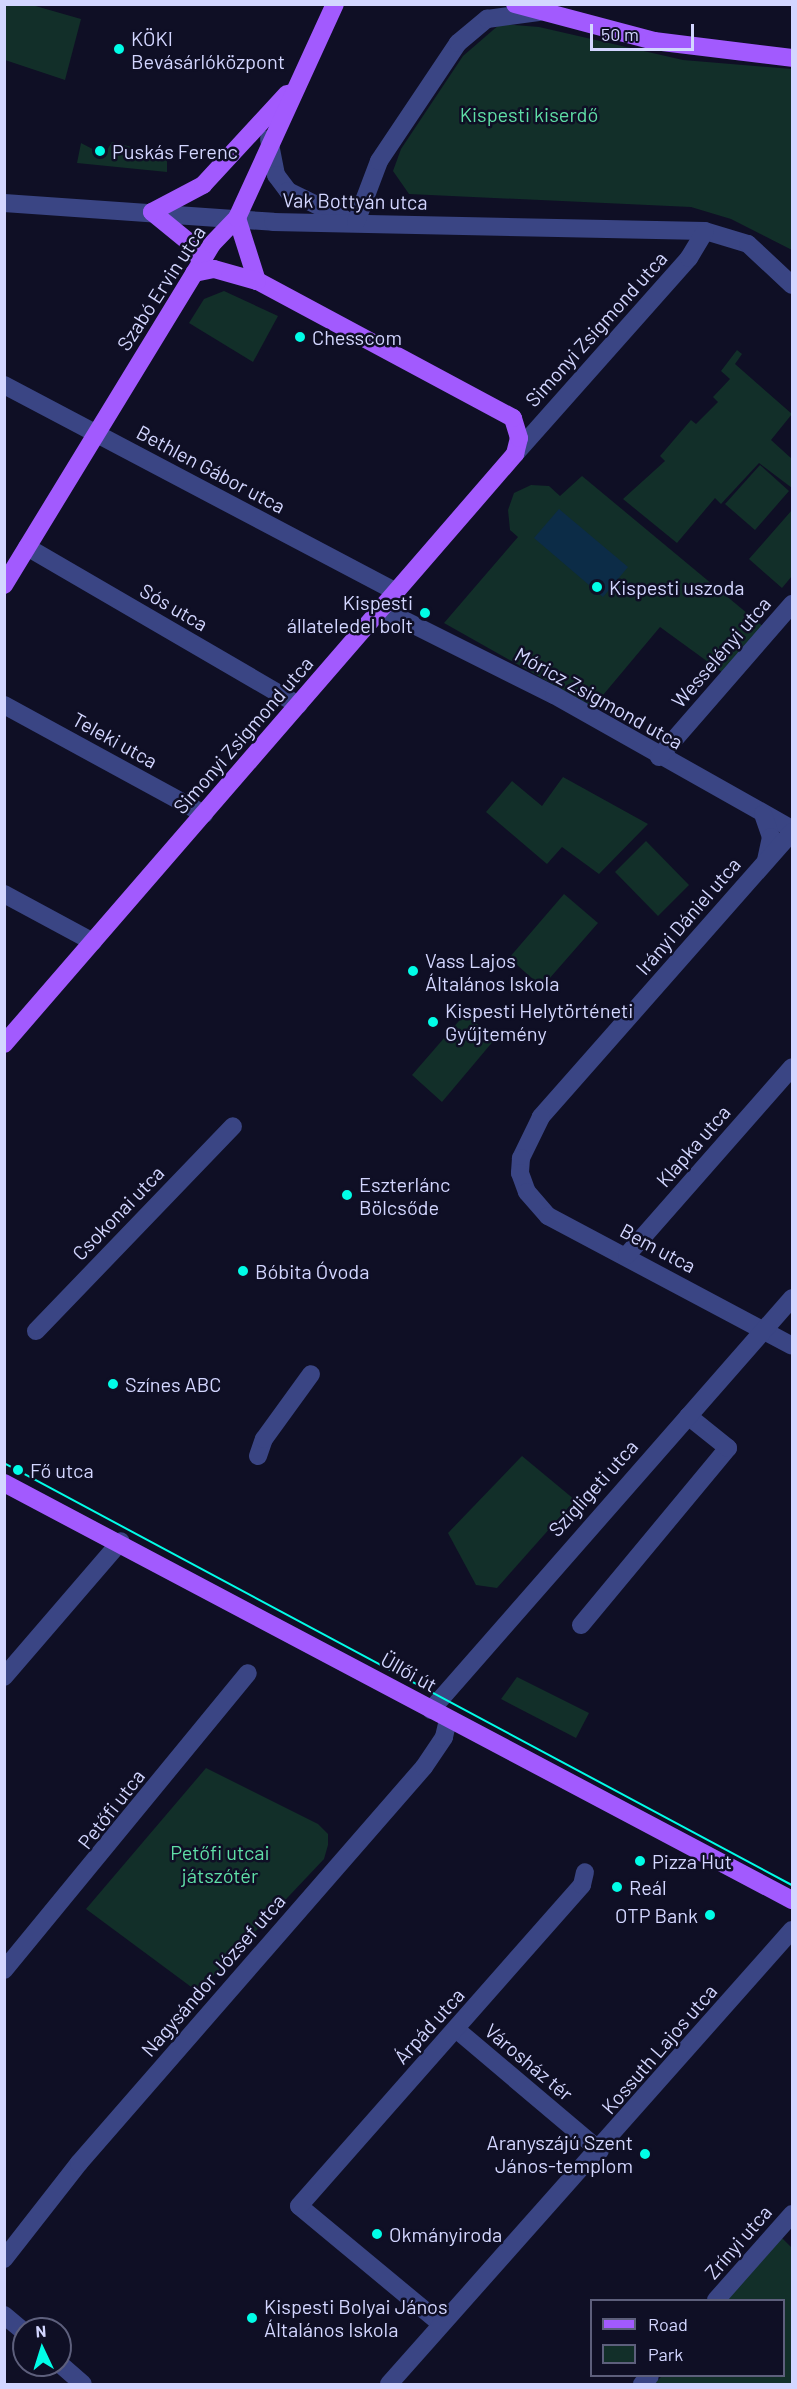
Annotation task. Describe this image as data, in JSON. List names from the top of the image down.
{
  "streets": {
    "main road": ["Szabó Ervin utca", "Simonyi Zsigmond utca", "Üllői út"],
    "street": [
      "Vak Bottyán utca",
      "Bethlen Gábor utca",
      "Sós utca",
      "Wesselényi utca",
      "Móricz Zsigmond utca",
      "Teleki utca",
      "Irányi Dániel utca",
      "Klapka utca",
      "Csokonai utca",
      "Bem utca",
      "Szigligeti utca",
      "Petőfi utca",
      "Nagysándor József utca",
      "Árpád utca",
      "Kossuth Lajos utca",
      "Városház tér",
      "Zrínyi utca"
    ]
  },
  "crossings": [
    ["Vak Bottyán utca", "Szabó Ervin utca"],
    ["Vak Bottyán utca", "Simonyi Zsigmond utca"],
    ["Szabó Ervin utca", "Bethlen Gábor utca"],
    ["Szabó Ervin utca", "Sós utca"],
    ["Simonyi Zsigmond utca", "Bethlen Gábor utca"],
    ["Simonyi Zsigmond utca", "Sós utca"],
    ["Simonyi Zsigmond utca", "Móricz Zsigmond utca"],
    ["Simonyi Zsigmond utca", "Teleki utca"],
    ["Wesselényi utca", "Móricz Zsigmond utca"],
    ["Móricz Zsigmond utca", "Irányi Dániel utca"],
    ["Irányi Dániel utca", "Bem utca"],
    ["Klapka utca", "Bem utca"],
    ["Bem utca", "Szigligeti utca"],
    ["Szigligeti utca", "Üllői út"],
    ["Üllői út", "Nagysándor József utca"],
    ["Árpád utca", "Kossuth Lajos utca"],
    ["Árpád utca", "Városház tér"],
    ["Kossuth Lajos utca", "Városház tér"]
  ],
  "parks": ["Kispesti kiserdő", "Petőfi utcai játszótér"],
  "places": [
    "KÖKI Bevásárlóközpont",
    "Puskás Ferenc",
    "Chesscom",
    "Kispesti uszoda",
    "Kispesti állateledel bolt",
    "Vass Lajos Általános Iskola",
    "Kispesti Helytörténeti Gyűjtemény",
    "Eszterlánc Bölcsőde",
    "Bóbita Óvoda",
    "Színes ABC",
    "Fő utca",
    "Pizza Hut",
    "Reál",
    "OTP Bank",
    "Aranyszájú Szent János-templom",
    "Okmányiroda",
    "Kispesti Bolyai János Általános Iskola"
  ],
  "legend": ["Road", "Park"],
  "scale_bar": "50 m",
  "north": "top"
}
